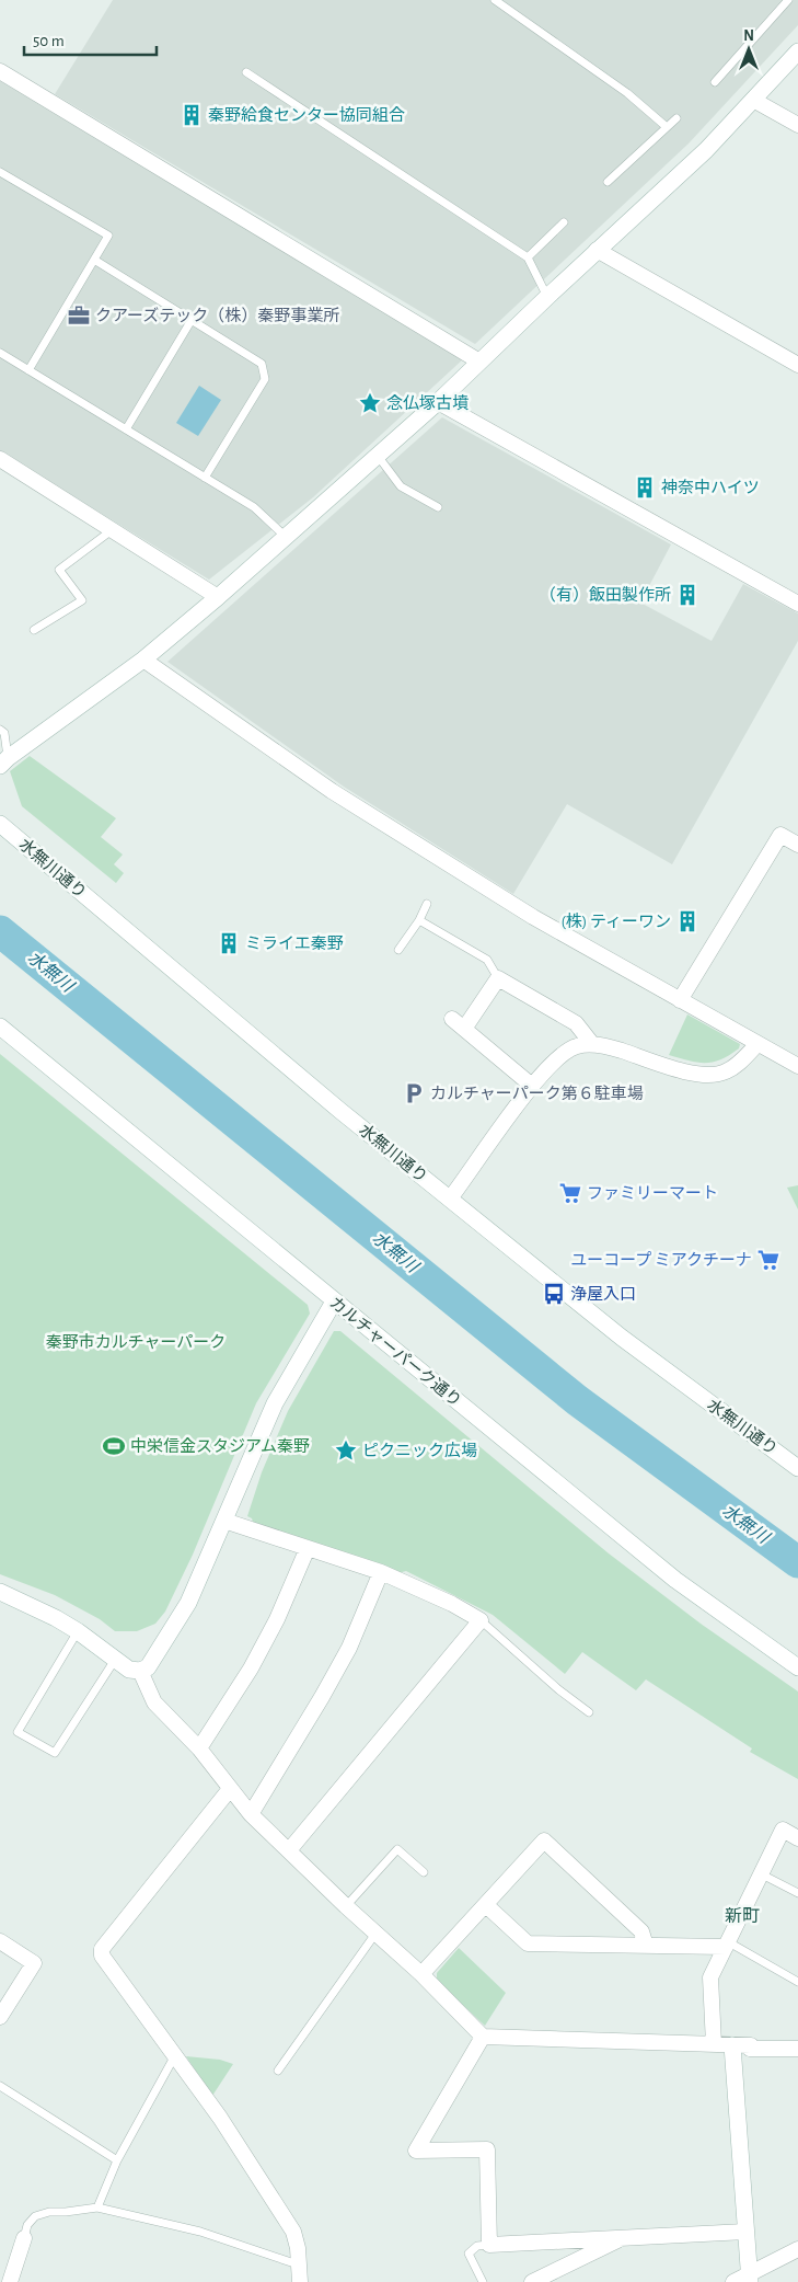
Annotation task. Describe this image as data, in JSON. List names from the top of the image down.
{
  "streets": {
    "street": ["水無川通り", "カルチャーパーク通り"]
  },
  "districts": ["新町"],
  "water": ["水無川"],
  "parks": ["秦野市カルチャーパーク"],
  "places": {
    "building": [
      "秦野給食センター協同組合",
      "神奈中ハイツ",
      "（有）飯田製作所",
      "(株) ティーワン",
      "ミライエ秦野"
    ],
    "office": ["クアーズテック（株）秦野事業所"],
    "place": ["念仏塚古墳", "ピクニック広場"],
    "parking": ["カルチャーパーク第６駐車場"],
    "supermarket": ["ファミリーマート", "ユーコープ ミアクチーナ"],
    "bus stop": ["浄屋入口"],
    "sports": ["中栄信金スタジアム秦野"]
  },
  "scale_bar": "50 m",
  "north": "top"
}
